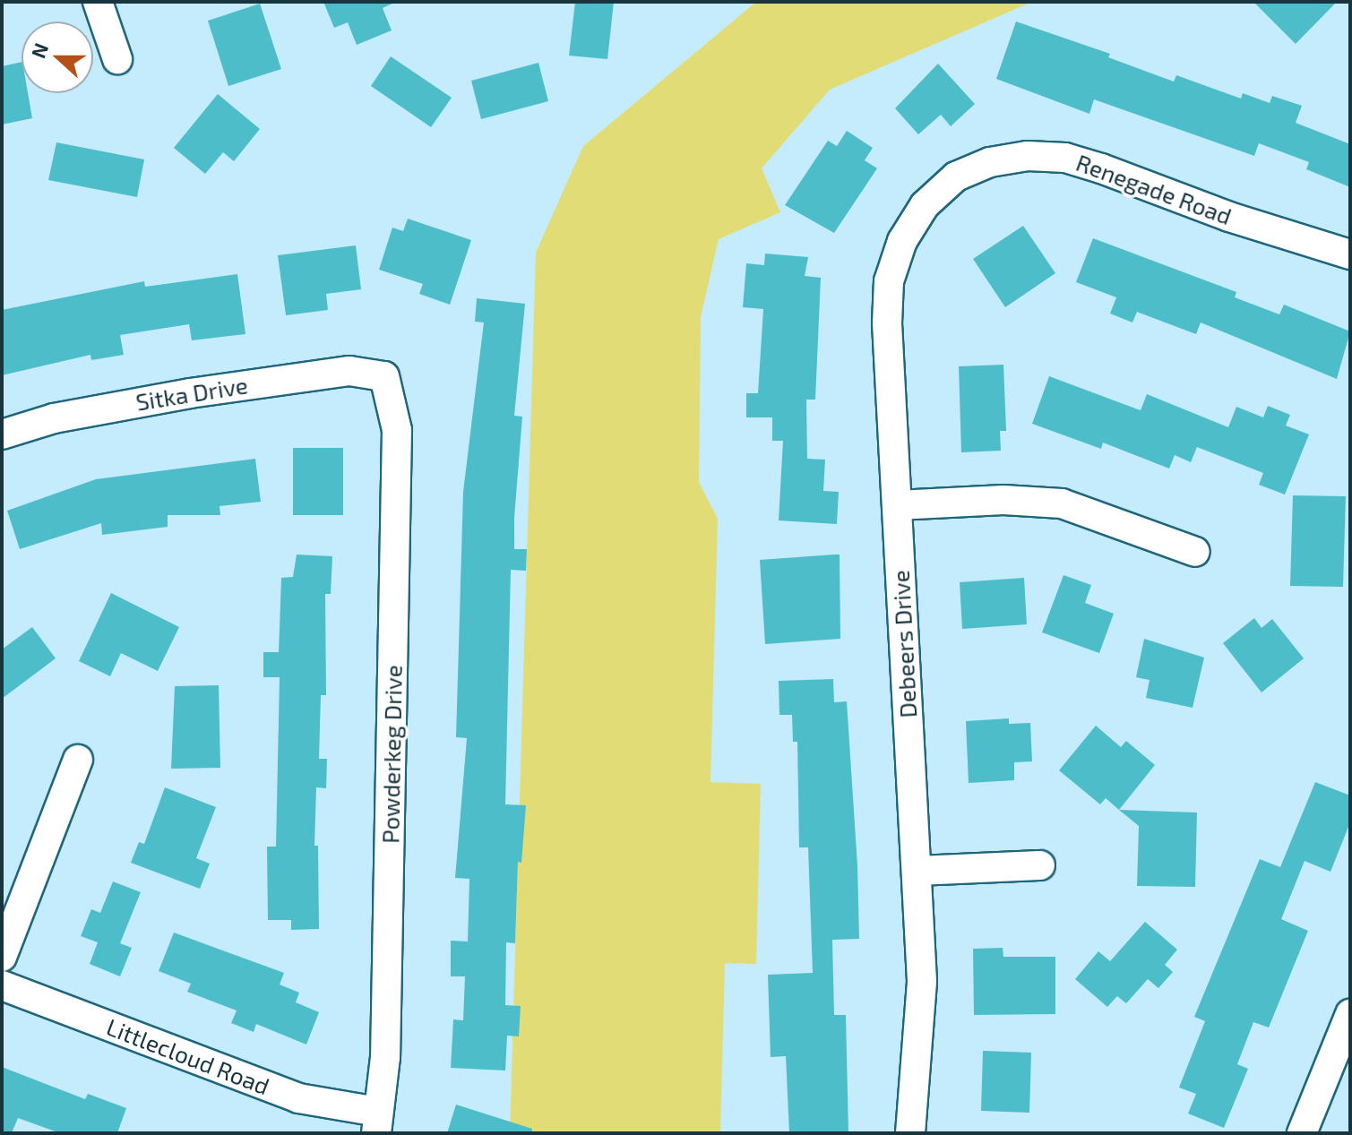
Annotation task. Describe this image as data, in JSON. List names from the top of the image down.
{
  "streets": {
    "street": [
      "Renegade Road",
      "Sitka Drive",
      "Debeers Drive",
      "Powderkeg Drive",
      "Littlecloud Road"
    ]
  },
  "crossings": [
    ["Renegade Road", "Debeers Drive"],
    ["Sitka Drive", "Powderkeg Drive"],
    ["Powderkeg Drive", "Littlecloud Road"]
  ],
  "north": "left"
}
